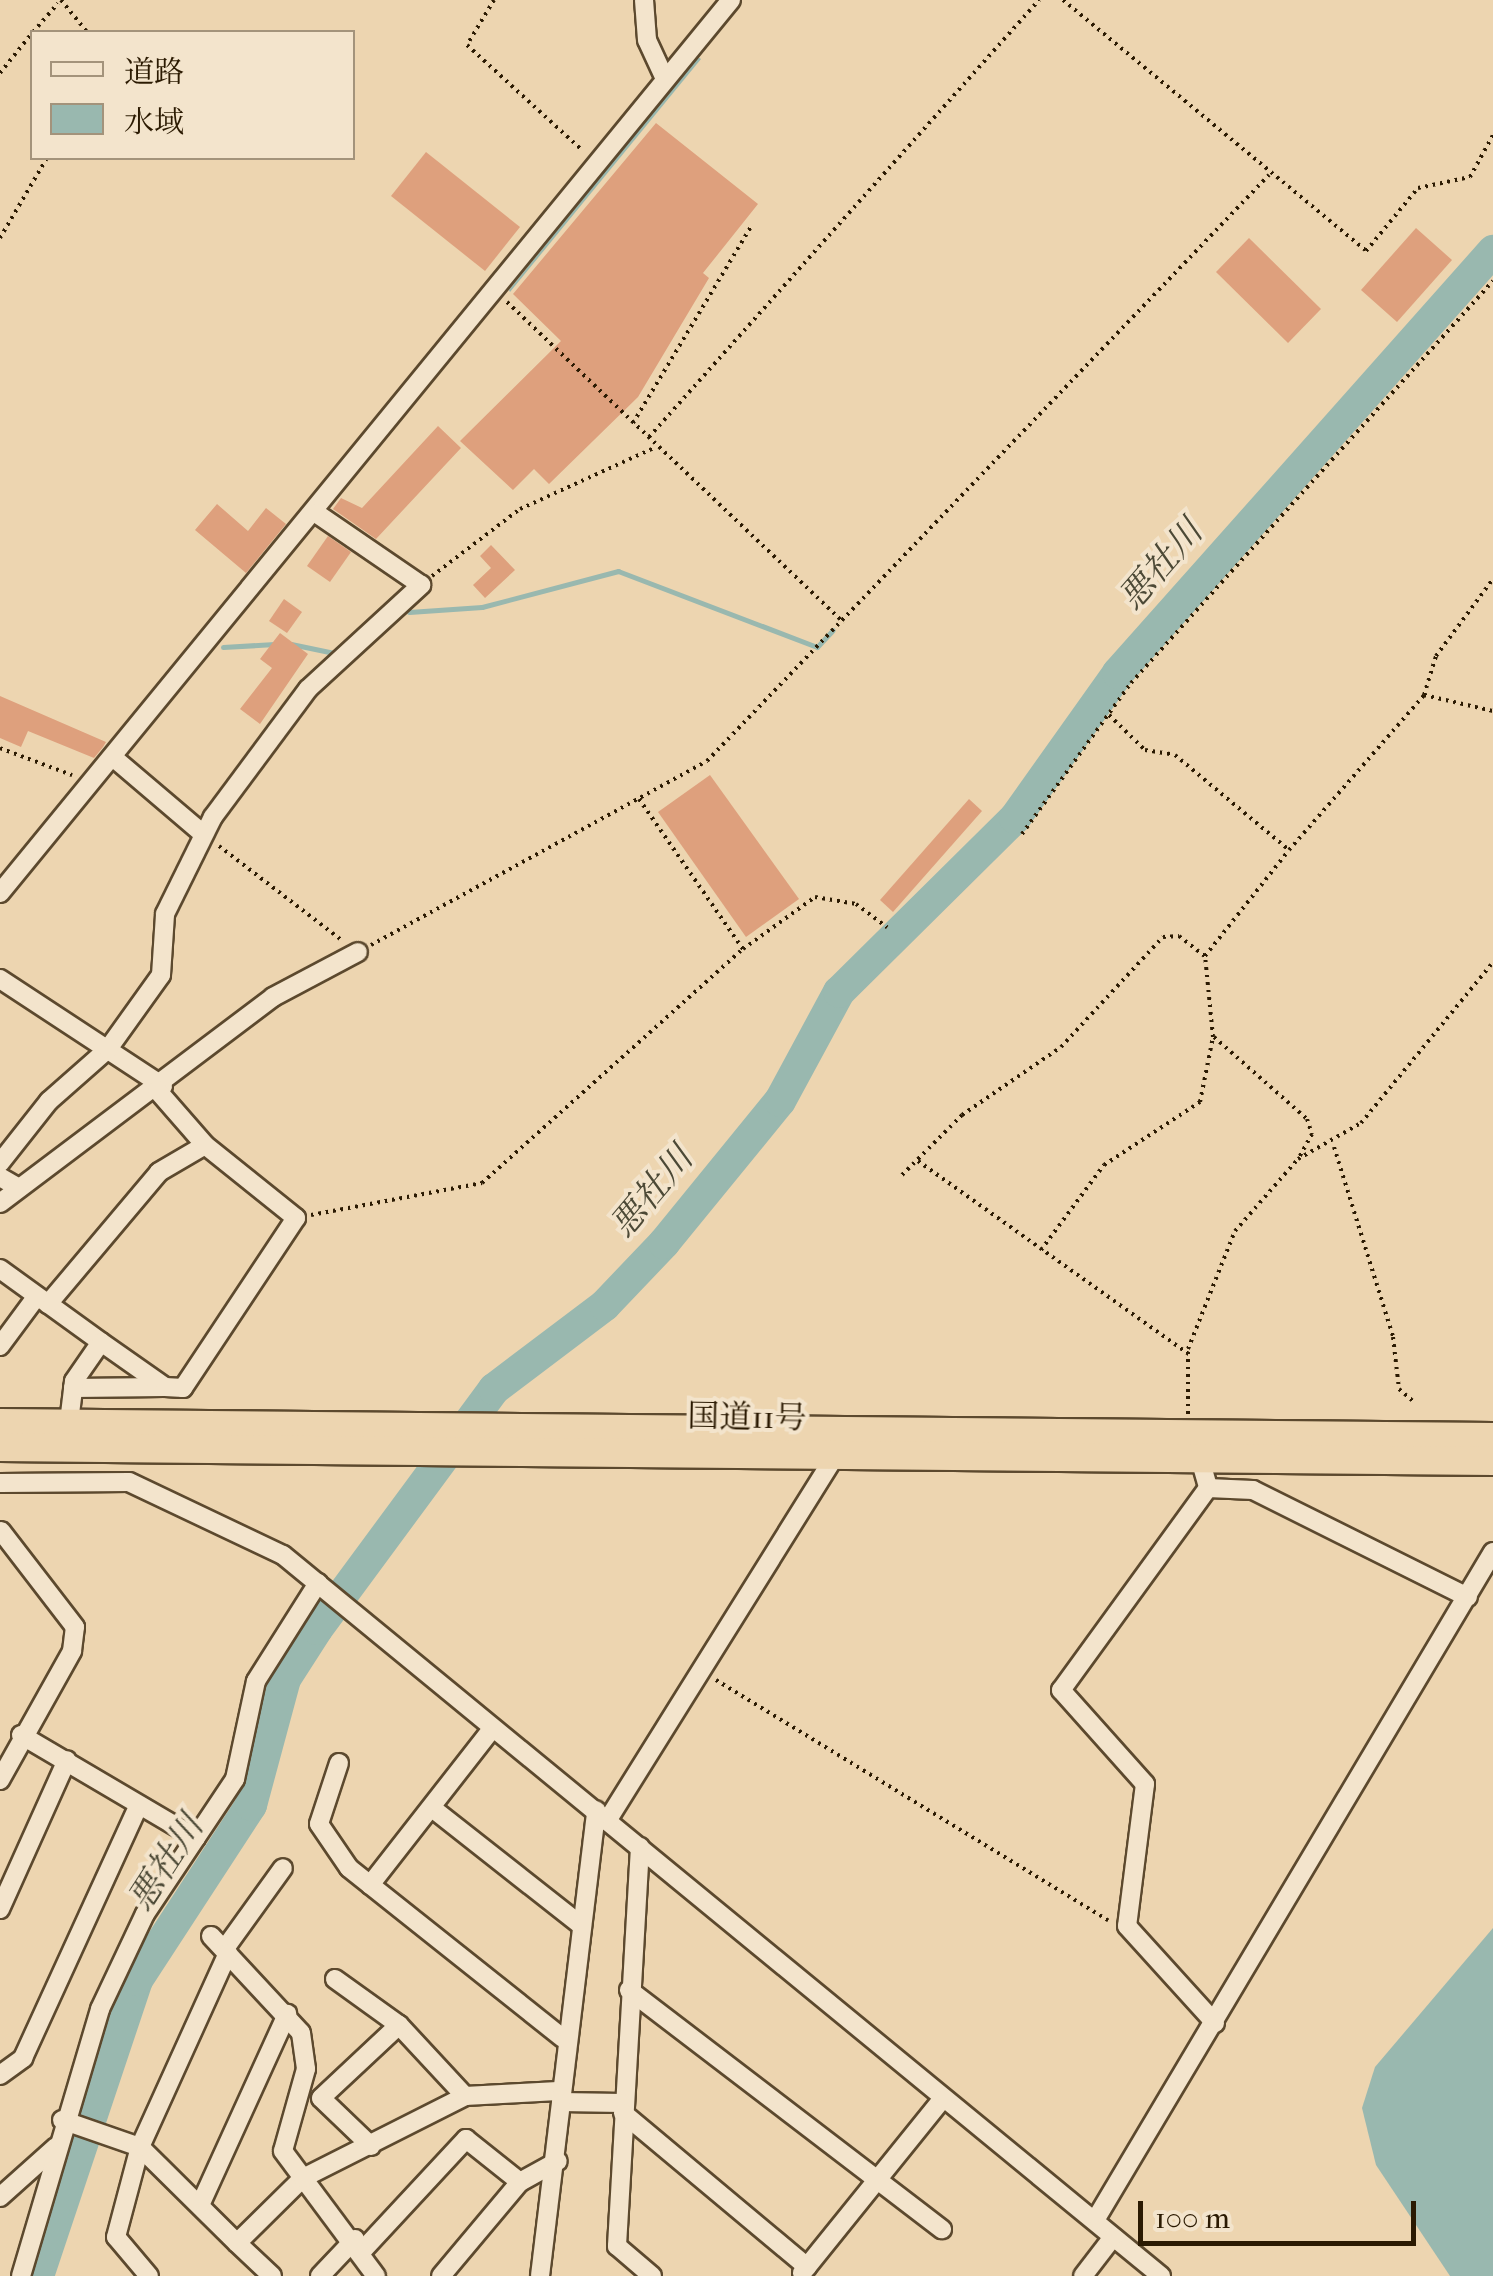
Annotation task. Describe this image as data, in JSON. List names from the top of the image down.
{
  "streets": {
    "highway": ["国道11号"]
  },
  "water": ["悪社川"],
  "legend": ["道路", "水域"],
  "scale_bar": "100 m"
}
